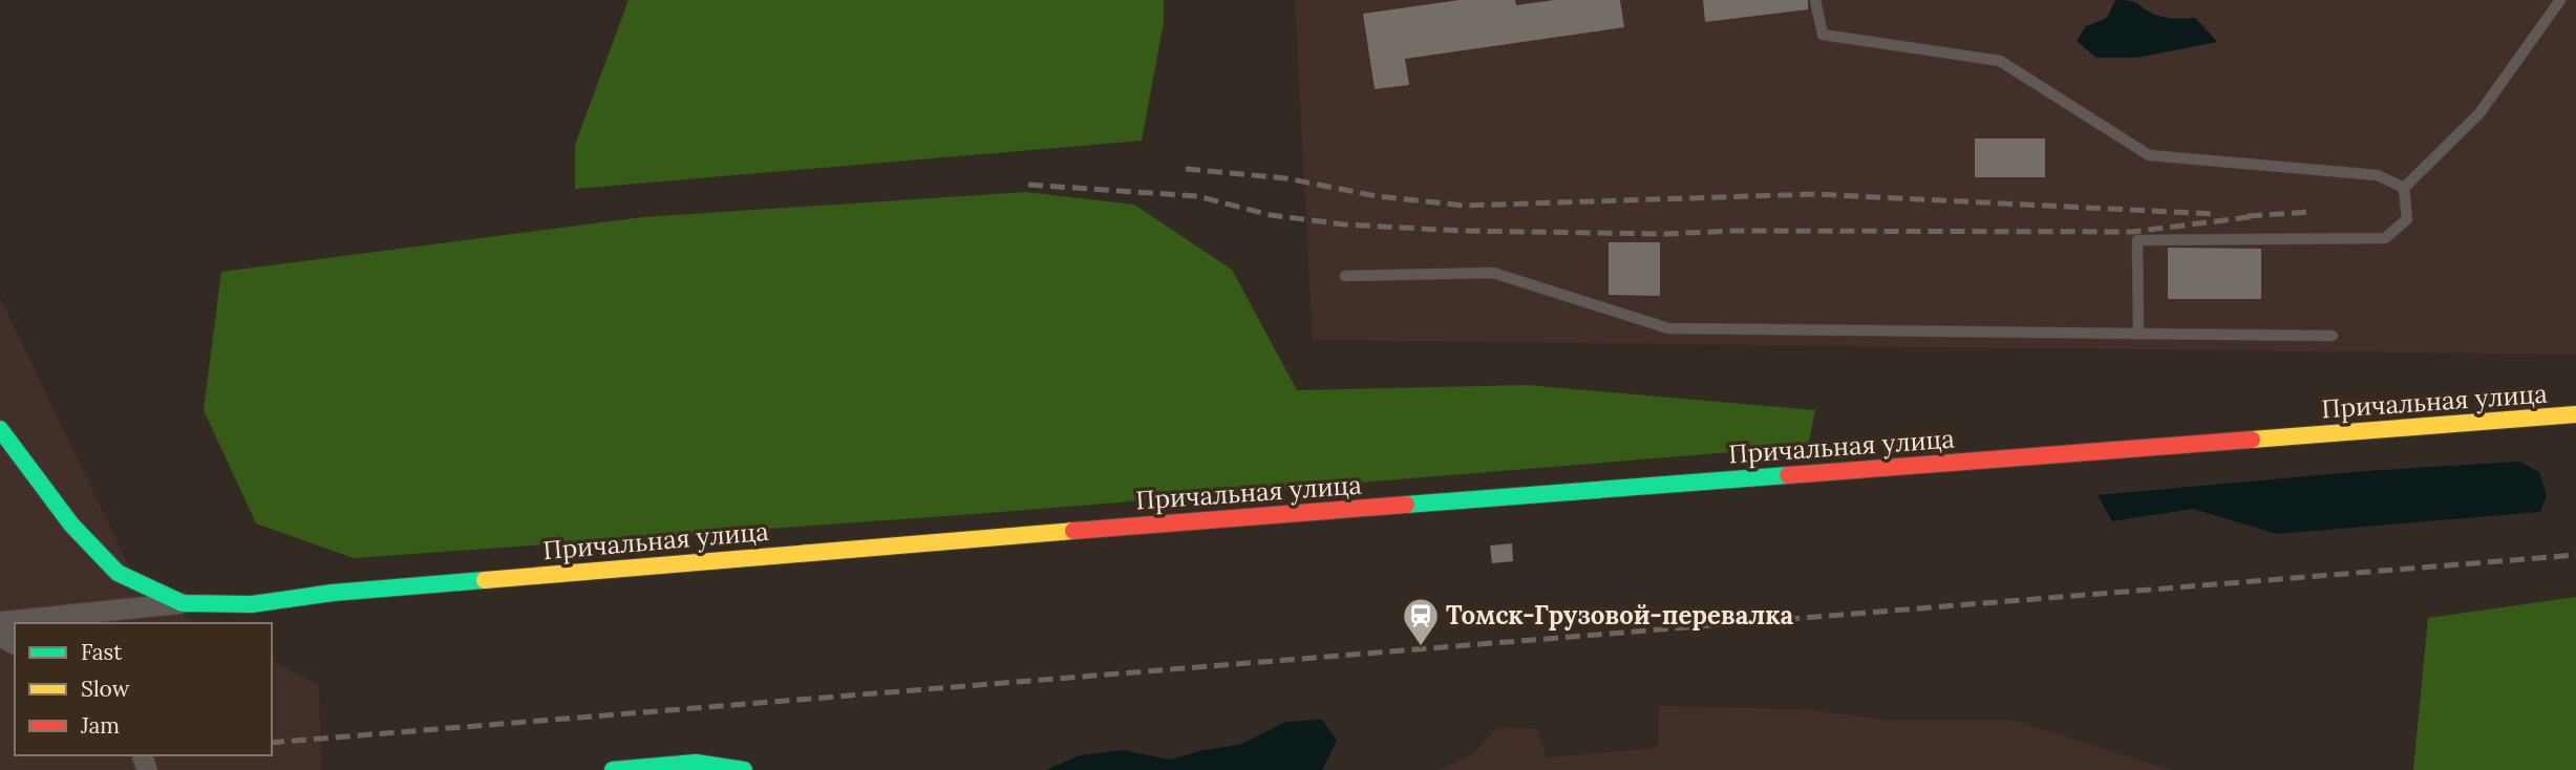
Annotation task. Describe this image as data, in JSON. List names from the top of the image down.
{
  "streets": {
    "street": ["Причальная улица"]
  },
  "places": {
    "station": ["Томск-Грузовой-перевалка"]
  },
  "legend": ["Fast", "Slow", "Jam"]
}
